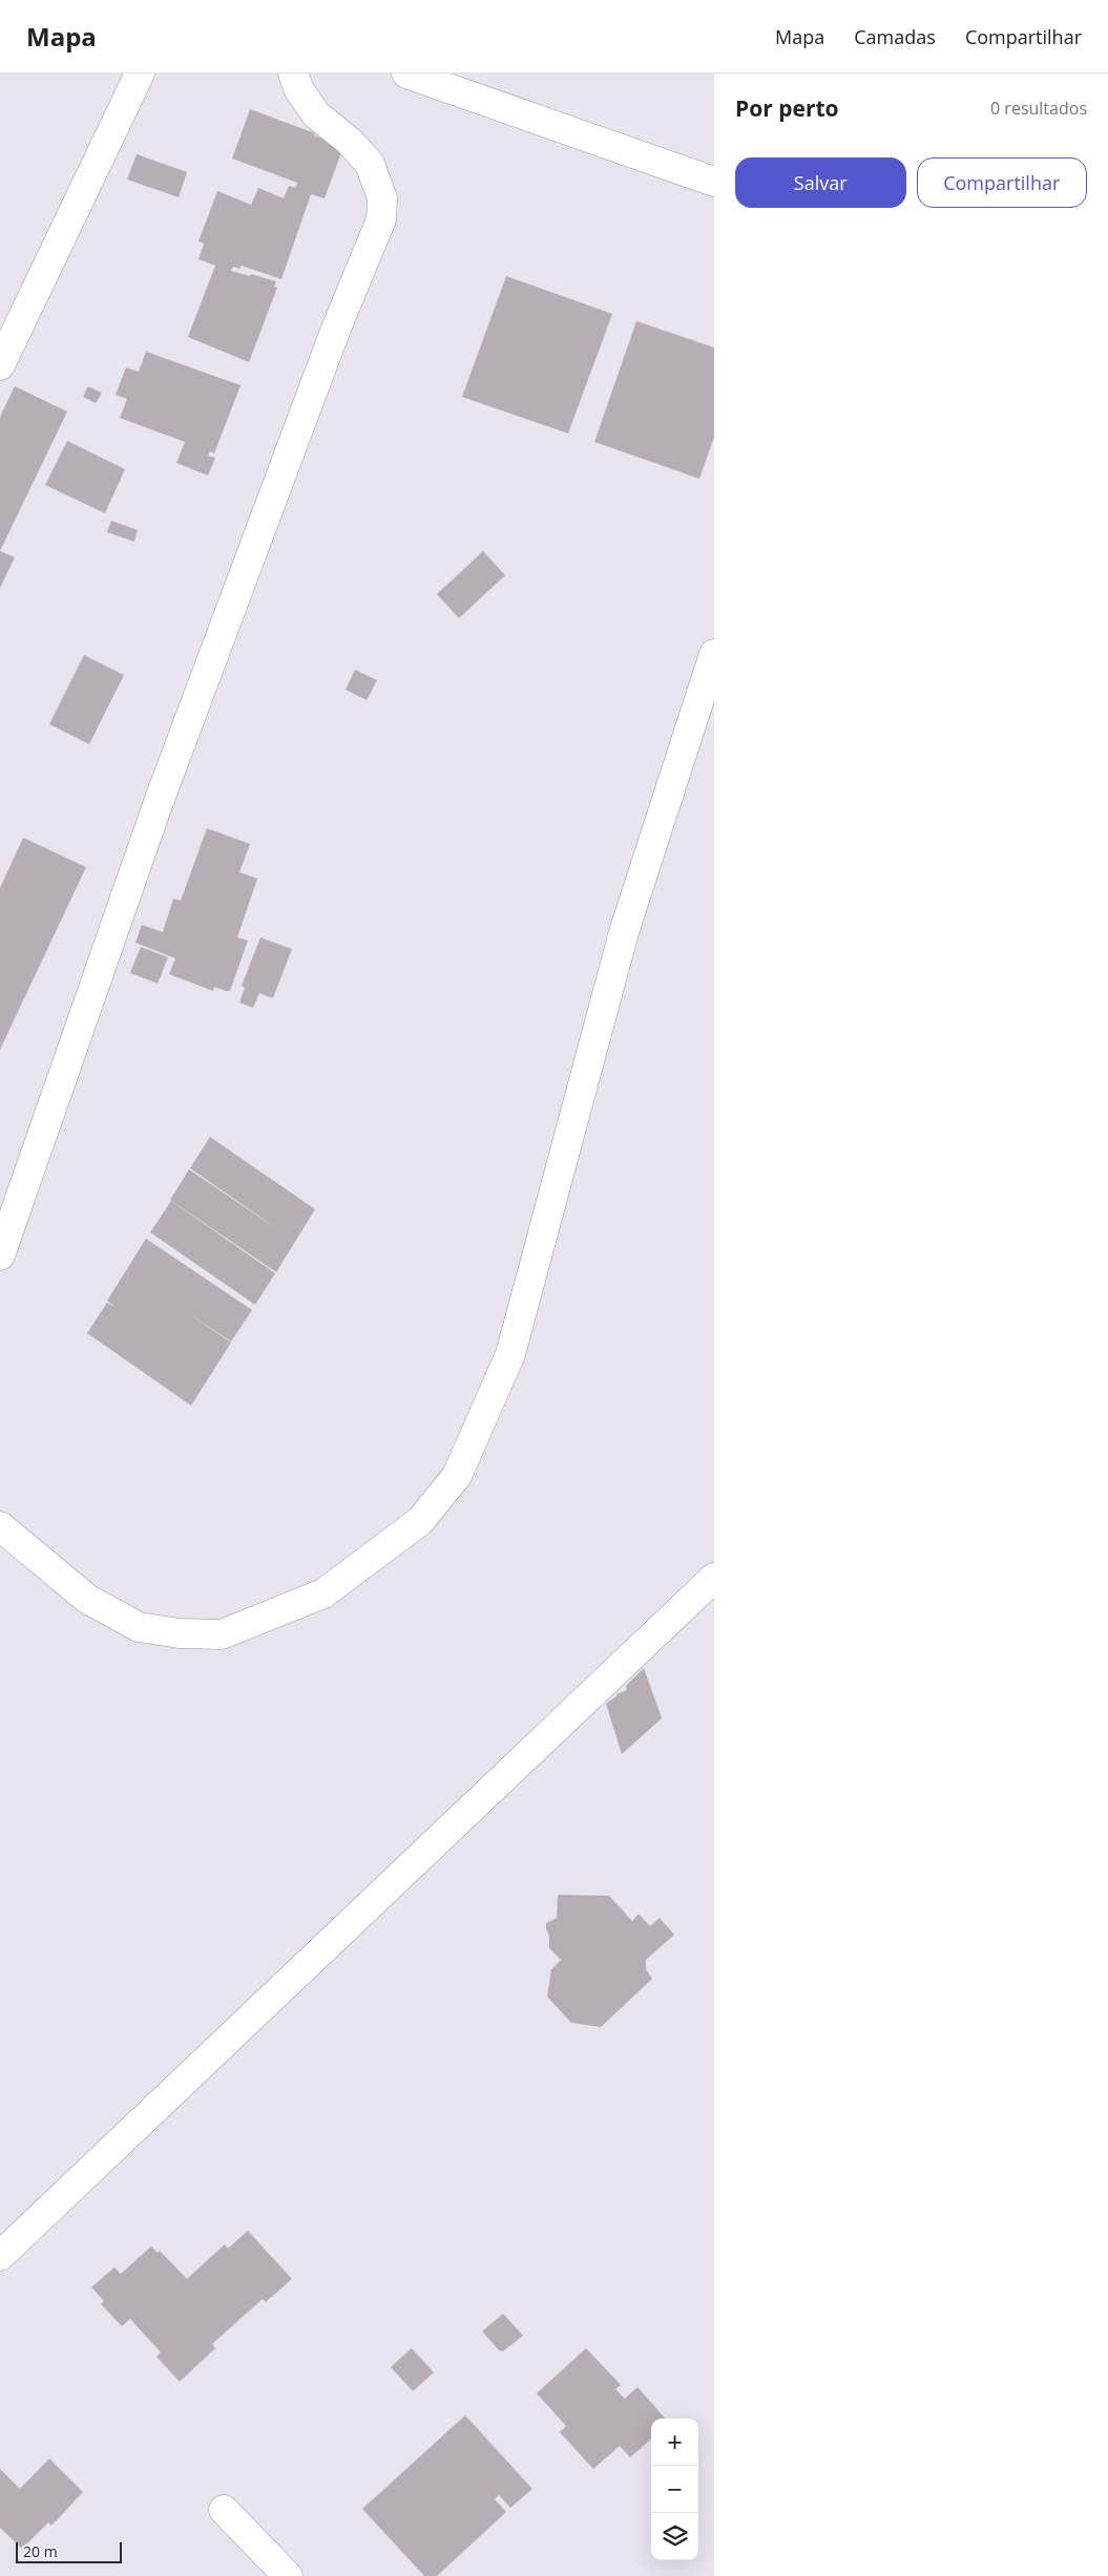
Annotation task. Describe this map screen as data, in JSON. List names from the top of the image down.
{
  "scale_bar": "20 m",
  "page": {
    "header": "Mapa",
    "nav": ["Mapa", "Camadas", "Compartilhar"],
    "heading": ["Por perto", "0 resultados"],
    "buttons": ["Salvar", "Compartilhar"],
    "map_buttons": ["+", "−"],
    "scale": "20 m"
  }
}
